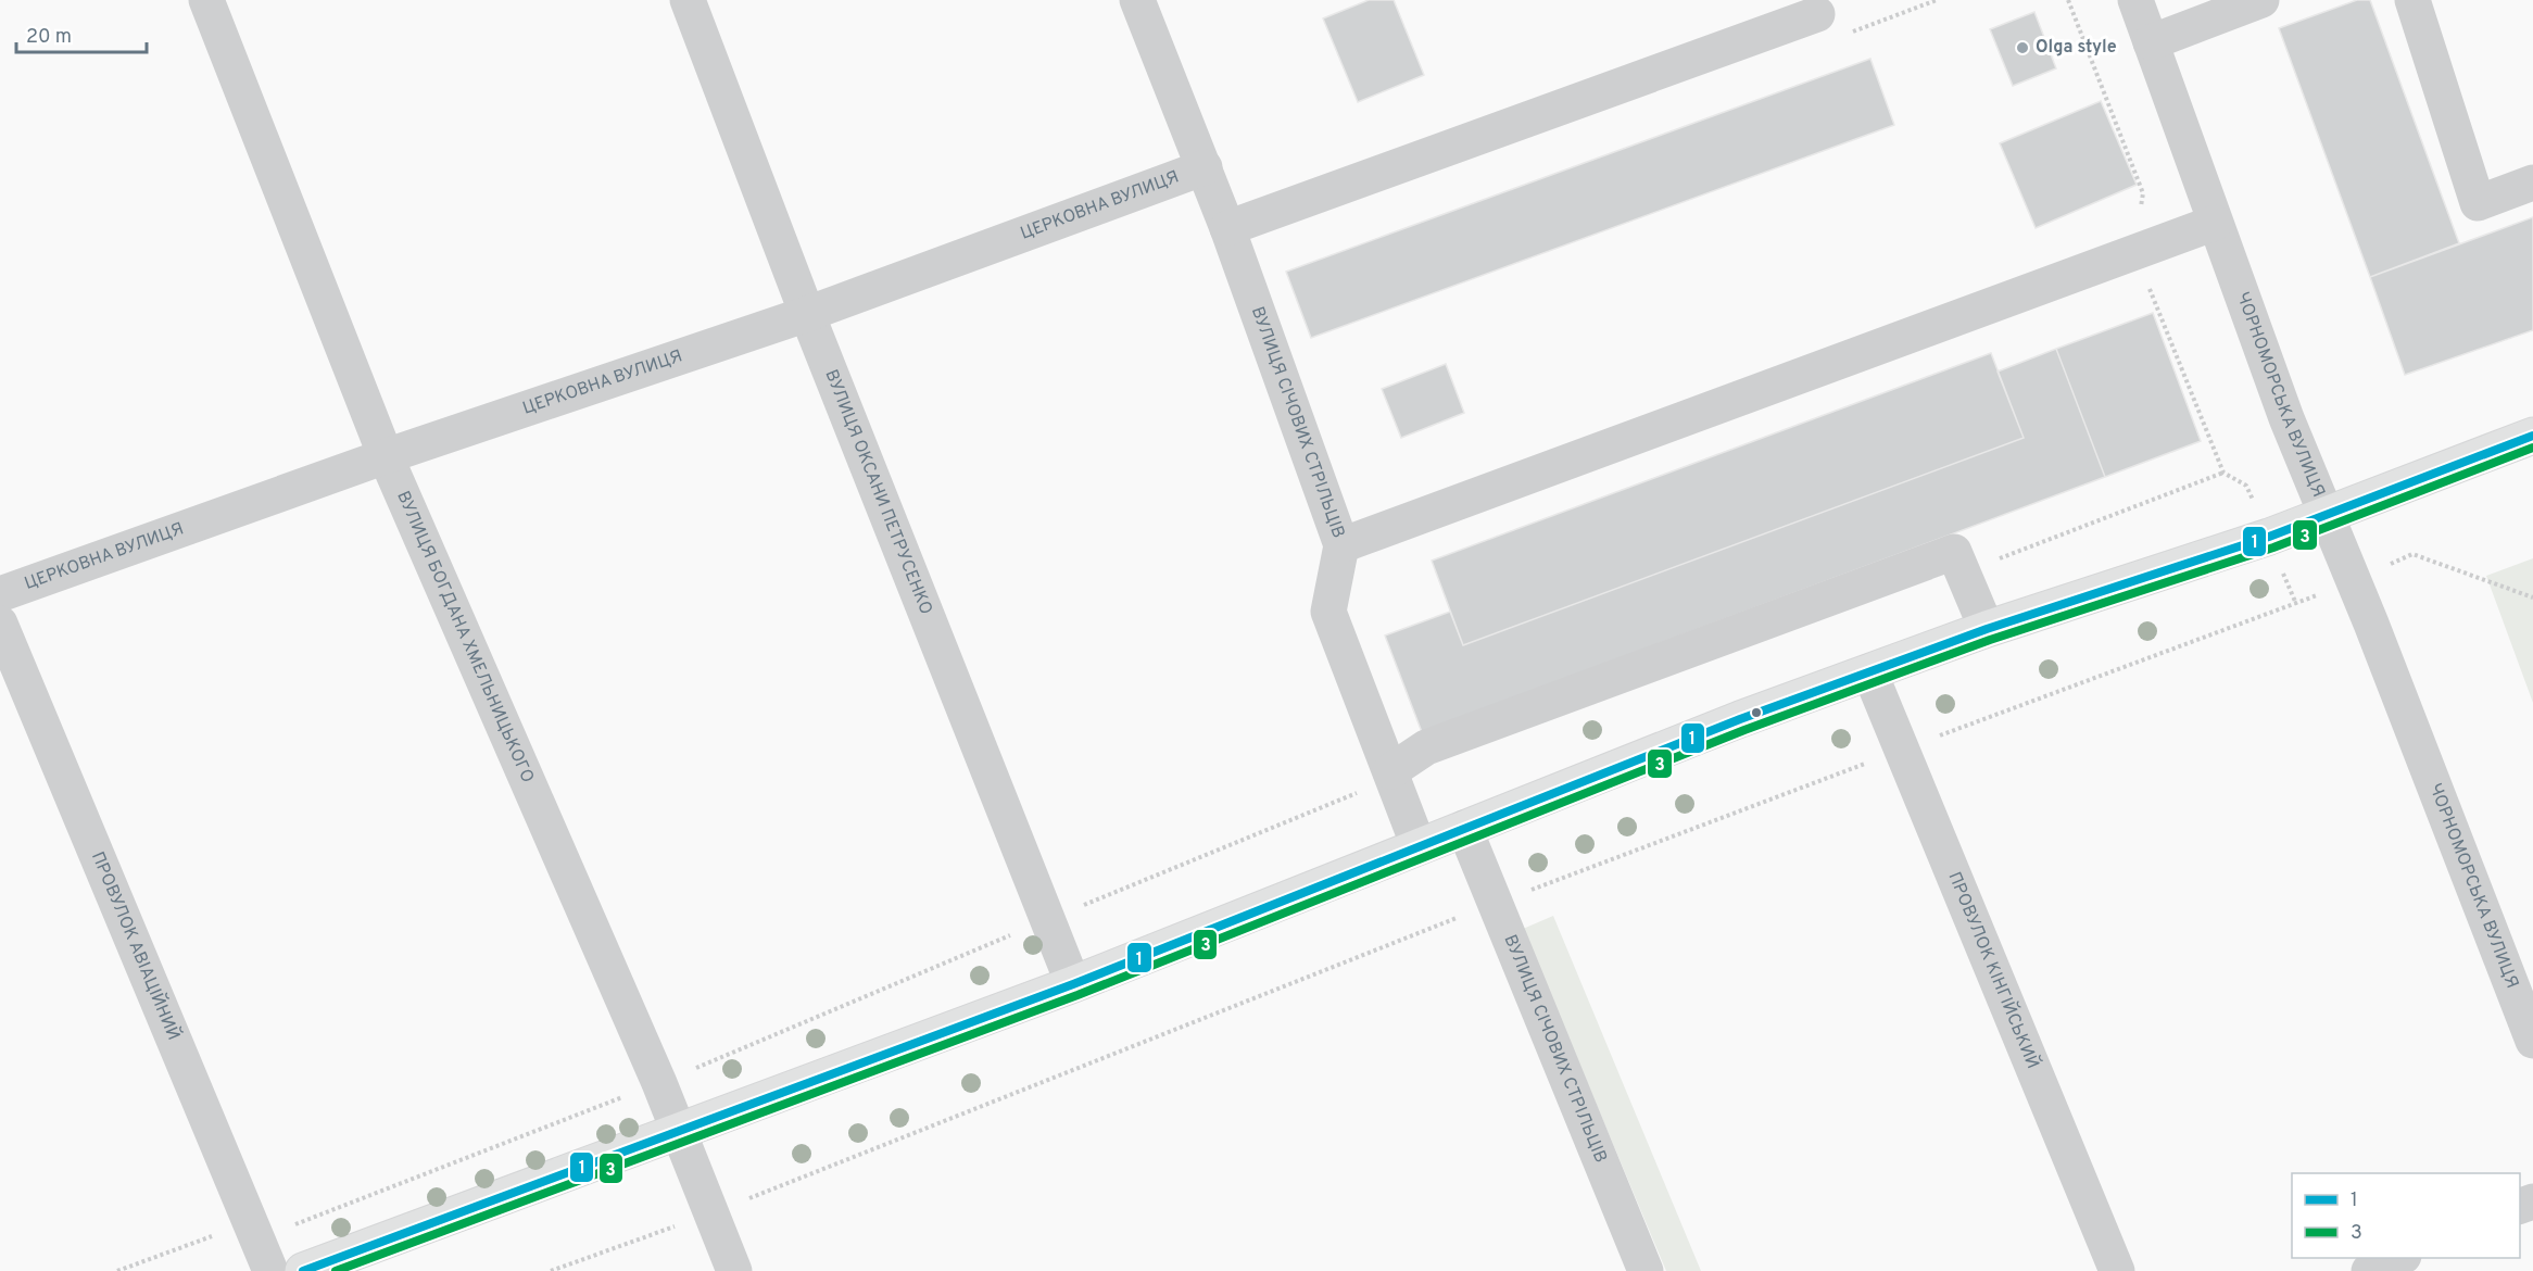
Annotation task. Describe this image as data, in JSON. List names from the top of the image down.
{
  "streets": {
    "street": [
      "ЦЕРКОВНА ВУЛИЦЯ",
      "ЧОРНОМОРСЬКА ВУЛИЦЯ",
      "ВУЛИЦЯ СІЧОВИХ СТРІЛЬЦІВ",
      "ВУЛИЦЯ ОКСАНИ ПЕТРУСЕНКО",
      "ВУЛИЦЯ БОГДАНА ХМЕЛЬНИЦЬКОГО",
      "ПРОВУЛОК АВІАЦІЙНИЙ",
      "ПРОВУЛОК КІНГІЙСЬКИЙ"
    ]
  },
  "crossings": [
    ["ЦЕРКОВНА ВУЛИЦЯ", "ВУЛИЦЯ СІЧОВИХ СТРІЛЬЦІВ"],
    ["ЦЕРКОВНА ВУЛИЦЯ", "ВУЛИЦЯ ОКСАНИ ПЕТРУСЕНКО"],
    ["ЦЕРКОВНА ВУЛИЦЯ", "ВУЛИЦЯ БОГДАНА ХМЕЛЬНИЦЬКОГО"]
  ],
  "places": ["Olga style"],
  "lines": ["transit line 1", "transit line 3"],
  "legend": ["1", "3"],
  "scale_bar": "20 m"
}
